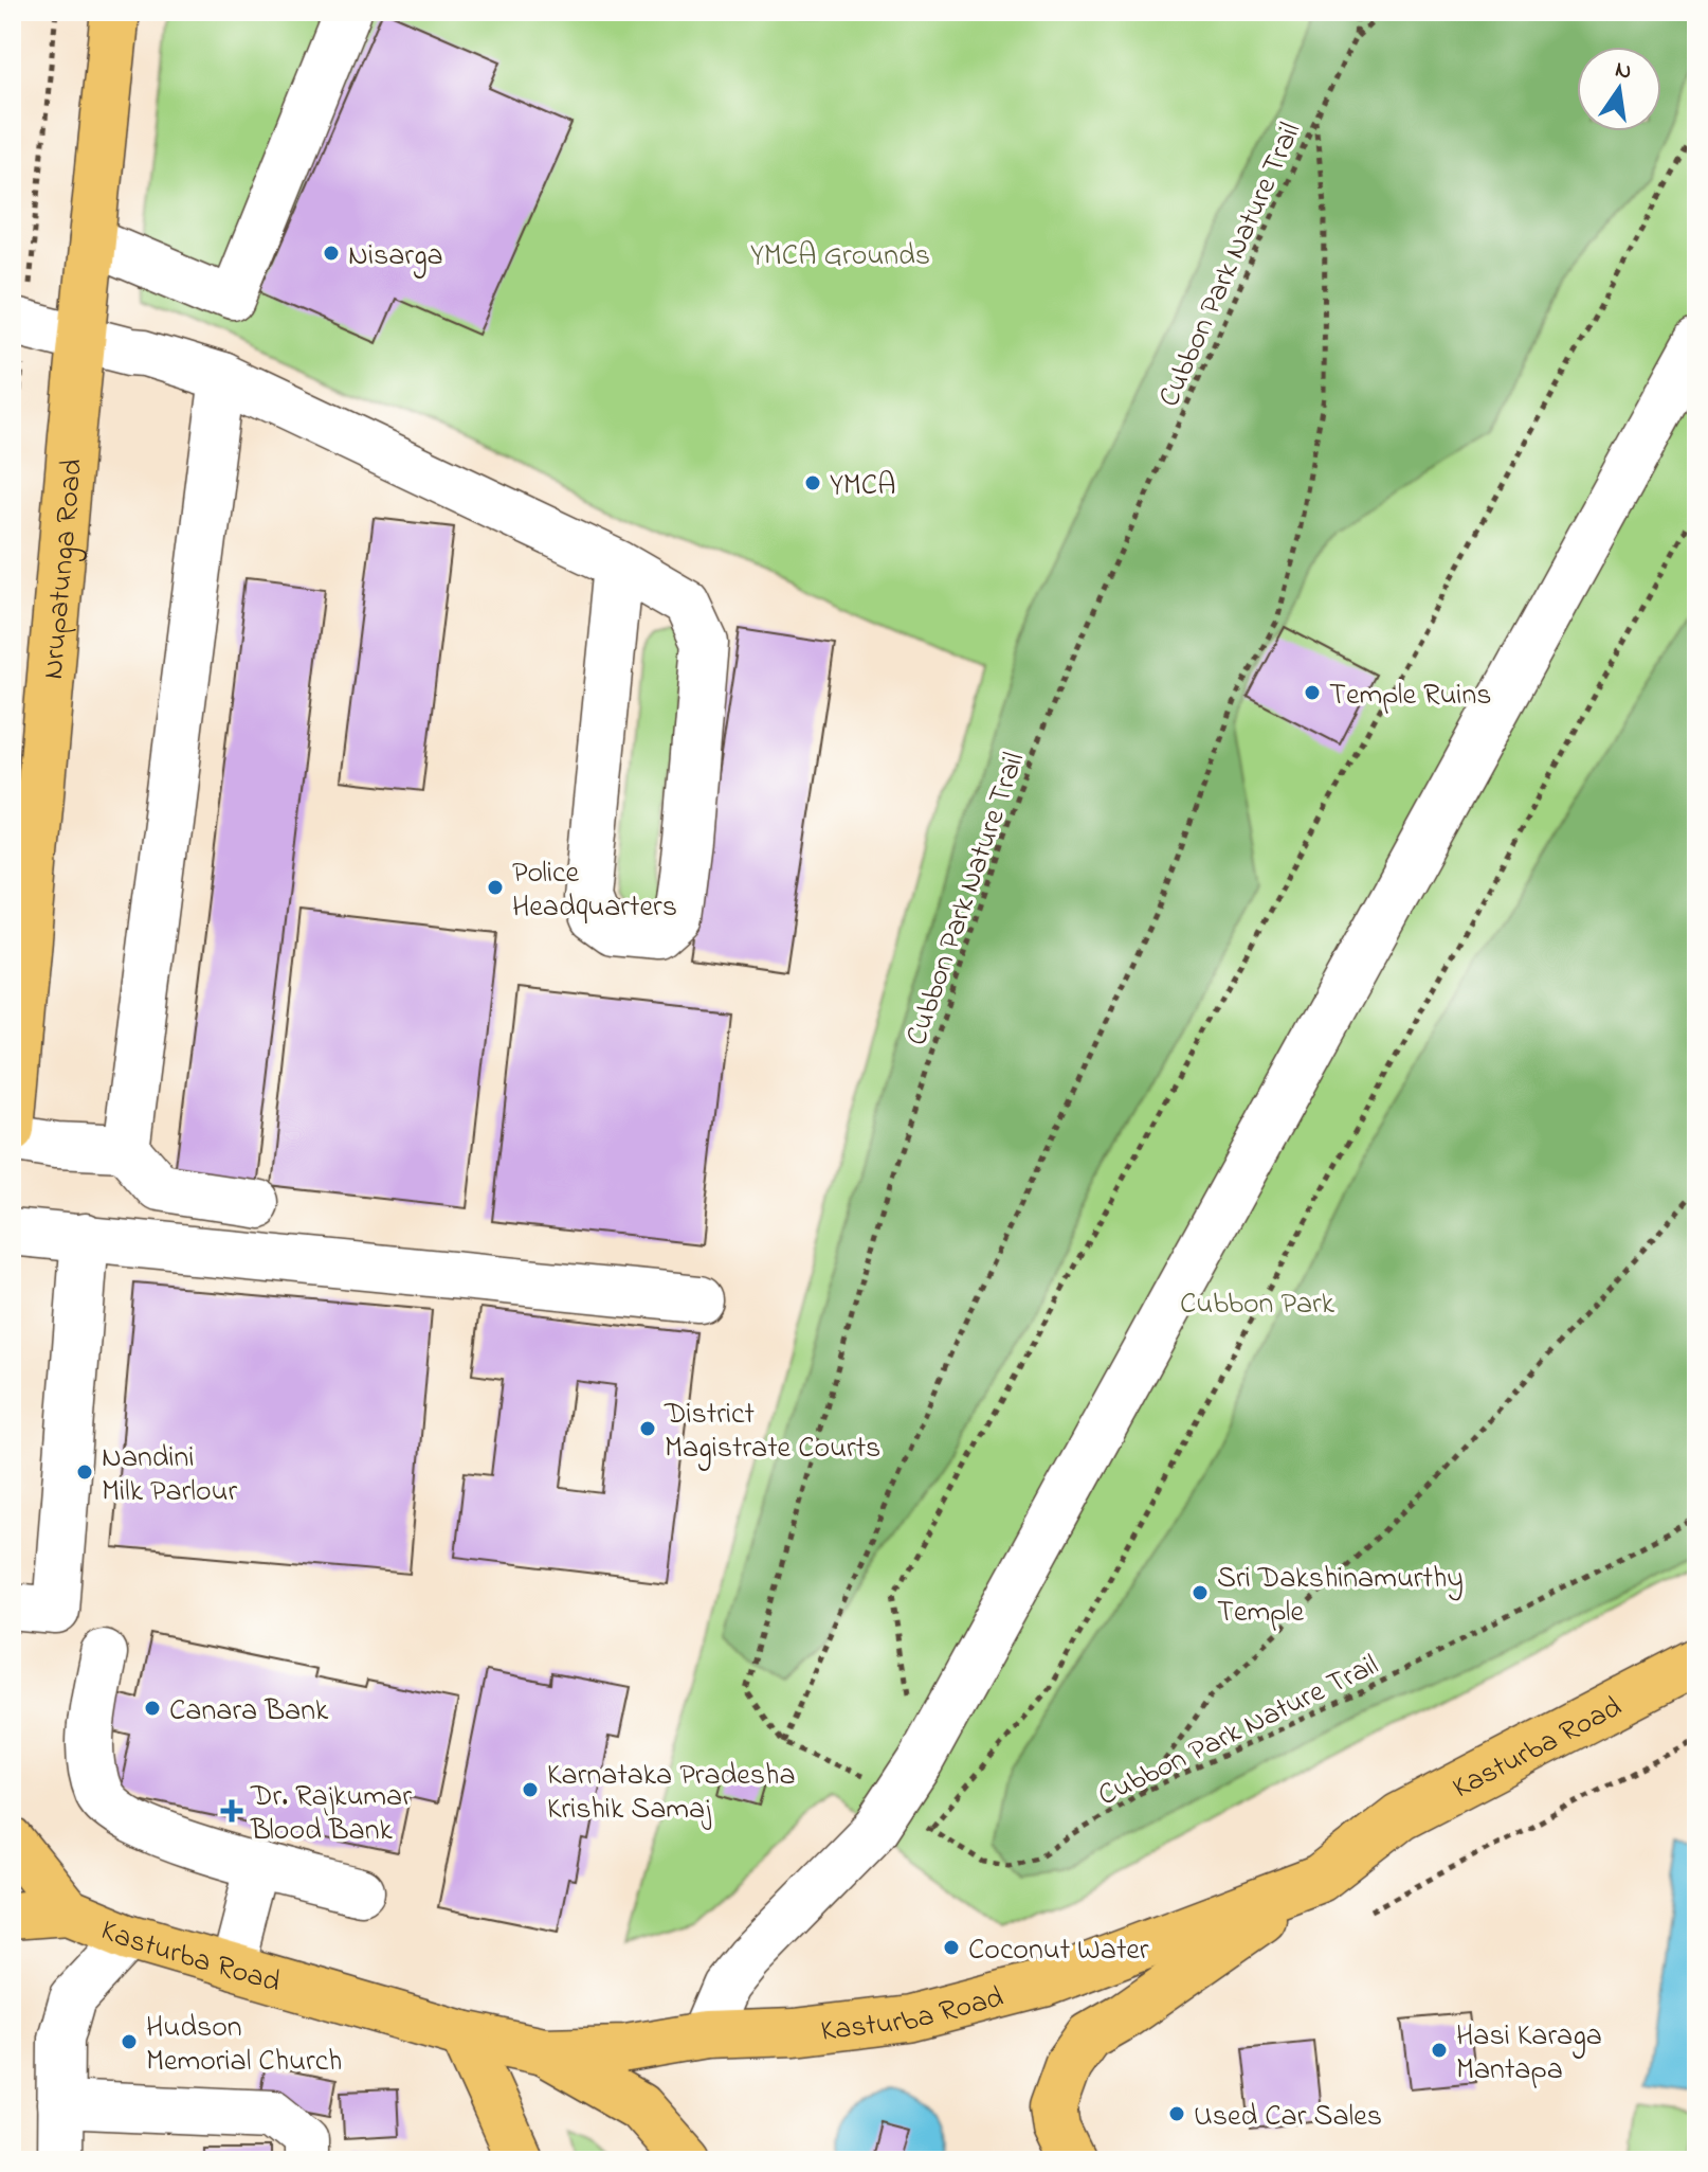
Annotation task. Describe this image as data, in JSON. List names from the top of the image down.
{
  "streets": {
    "main road": ["Nrupatunga Road", "Kasturba Road"],
    "path": ["Cubbon Park Nature Trail"]
  },
  "parks": ["YMCA Grounds", "Cubbon Park"],
  "places": {
    "other": [
      "Nisarga",
      "YMCA",
      "Temple Ruins",
      "Police Headquarters",
      "District Magistrate Courts",
      "Nandini Milk Parlour",
      "Sri Dakshinamurthy Temple",
      "Canara Bank",
      "Karnataka Pradesha Krishik Samaj",
      "Coconut Water",
      "Hudson Memorial Church",
      "Hasi Karaga Mantapa",
      "Used Car Sales"
    ],
    "health": ["Dr. Rajkumar Blood Bank"]
  },
  "north": "top"
}
